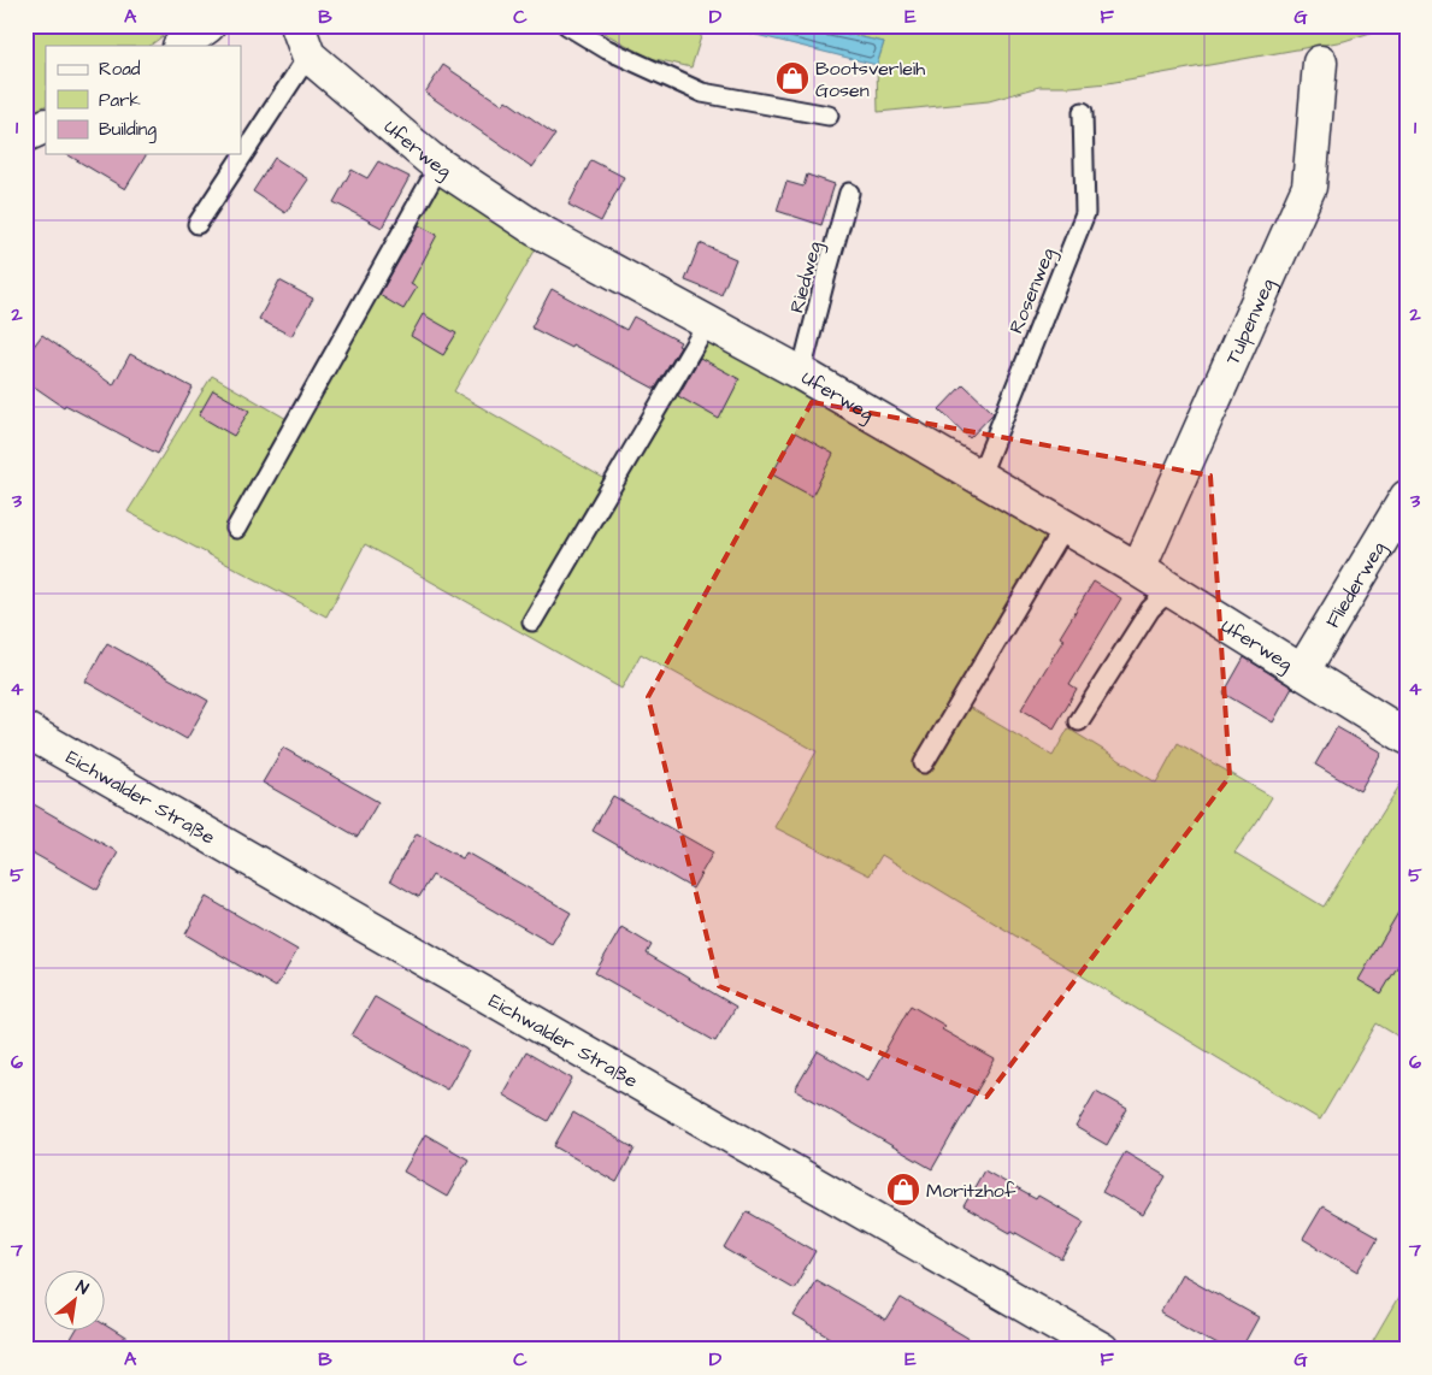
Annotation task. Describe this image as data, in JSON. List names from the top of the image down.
{
  "streets": {
    "street": [
      "Uferweg",
      "Tulpenweg",
      "Fliederweg",
      "Eichwalder Straße"
    ],
    "lane": ["Riedweg", "Rosenweg"]
  },
  "crossings": [
    ["Uferweg", "Riedweg"],
    ["Uferweg", "Rosenweg"],
    ["Uferweg", "Tulpenweg"],
    ["Uferweg", "Fliederweg"]
  ],
  "places": {
    "shop": ["Bootsverleih Gosen", "Moritzhof"]
  },
  "legend": ["Road", "Park", "Building"],
  "north": "top right",
  "grid": {
    "columns": [
      "A",
      "B",
      "C",
      "D",
      "E",
      "F",
      "G"
    ],
    "rows": [
      "1",
      "2",
      "3",
      "4",
      "5",
      "6",
      "7"
    ]
  }
}
